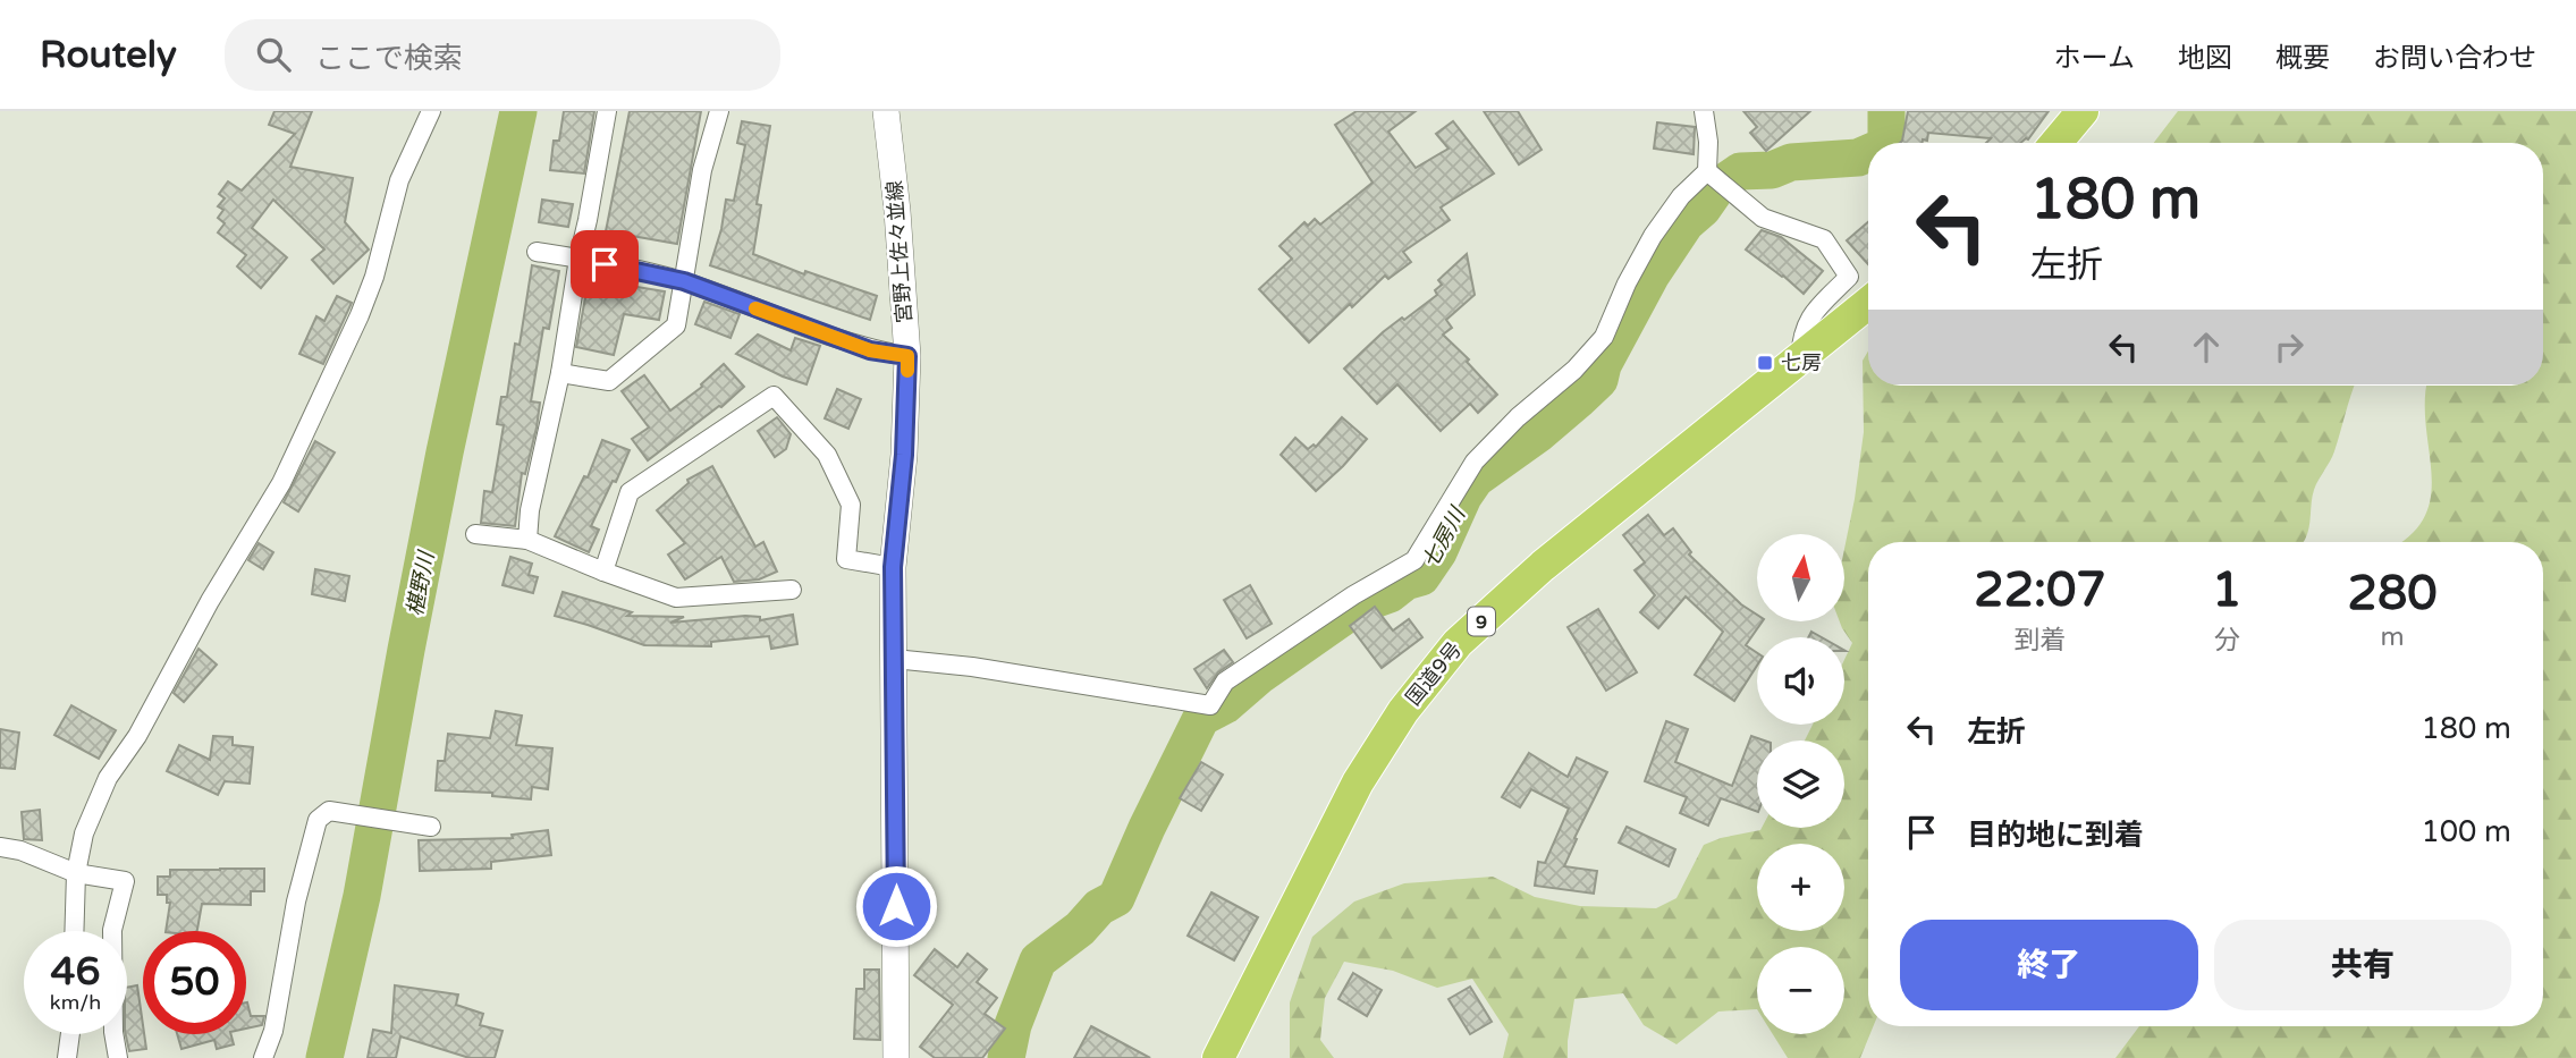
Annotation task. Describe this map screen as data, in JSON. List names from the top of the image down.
{
  "streets": {
    "highway": ["9", "国道9号"],
    "main road": ["宮野上佐々並線"]
  },
  "water": ["七房川", "椹野川"],
  "places": {
    "transit": ["七房"]
  },
  "north": "top",
  "page": {
    "header": "Routely",
    "search": "ここで検索",
    "nav": [
      "ホーム",
      "地図",
      "概要",
      "お問い合わせ"
    ],
    "turn": ["180 m", "左折"],
    "map_buttons": ["+", "−"],
    "eta": [
      "22:07",
      "到着",
      "1",
      "分",
      "280",
      "m"
    ],
    "list": [
      {
        "name": "左折",
        "value": "180 m"
      },
      {
        "name": "目的地に到着",
        "value": "100 m"
      }
    ],
    "buttons": ["終了", "共有"],
    "speed": "46 km/h",
    "limit": "50"
  }
}
